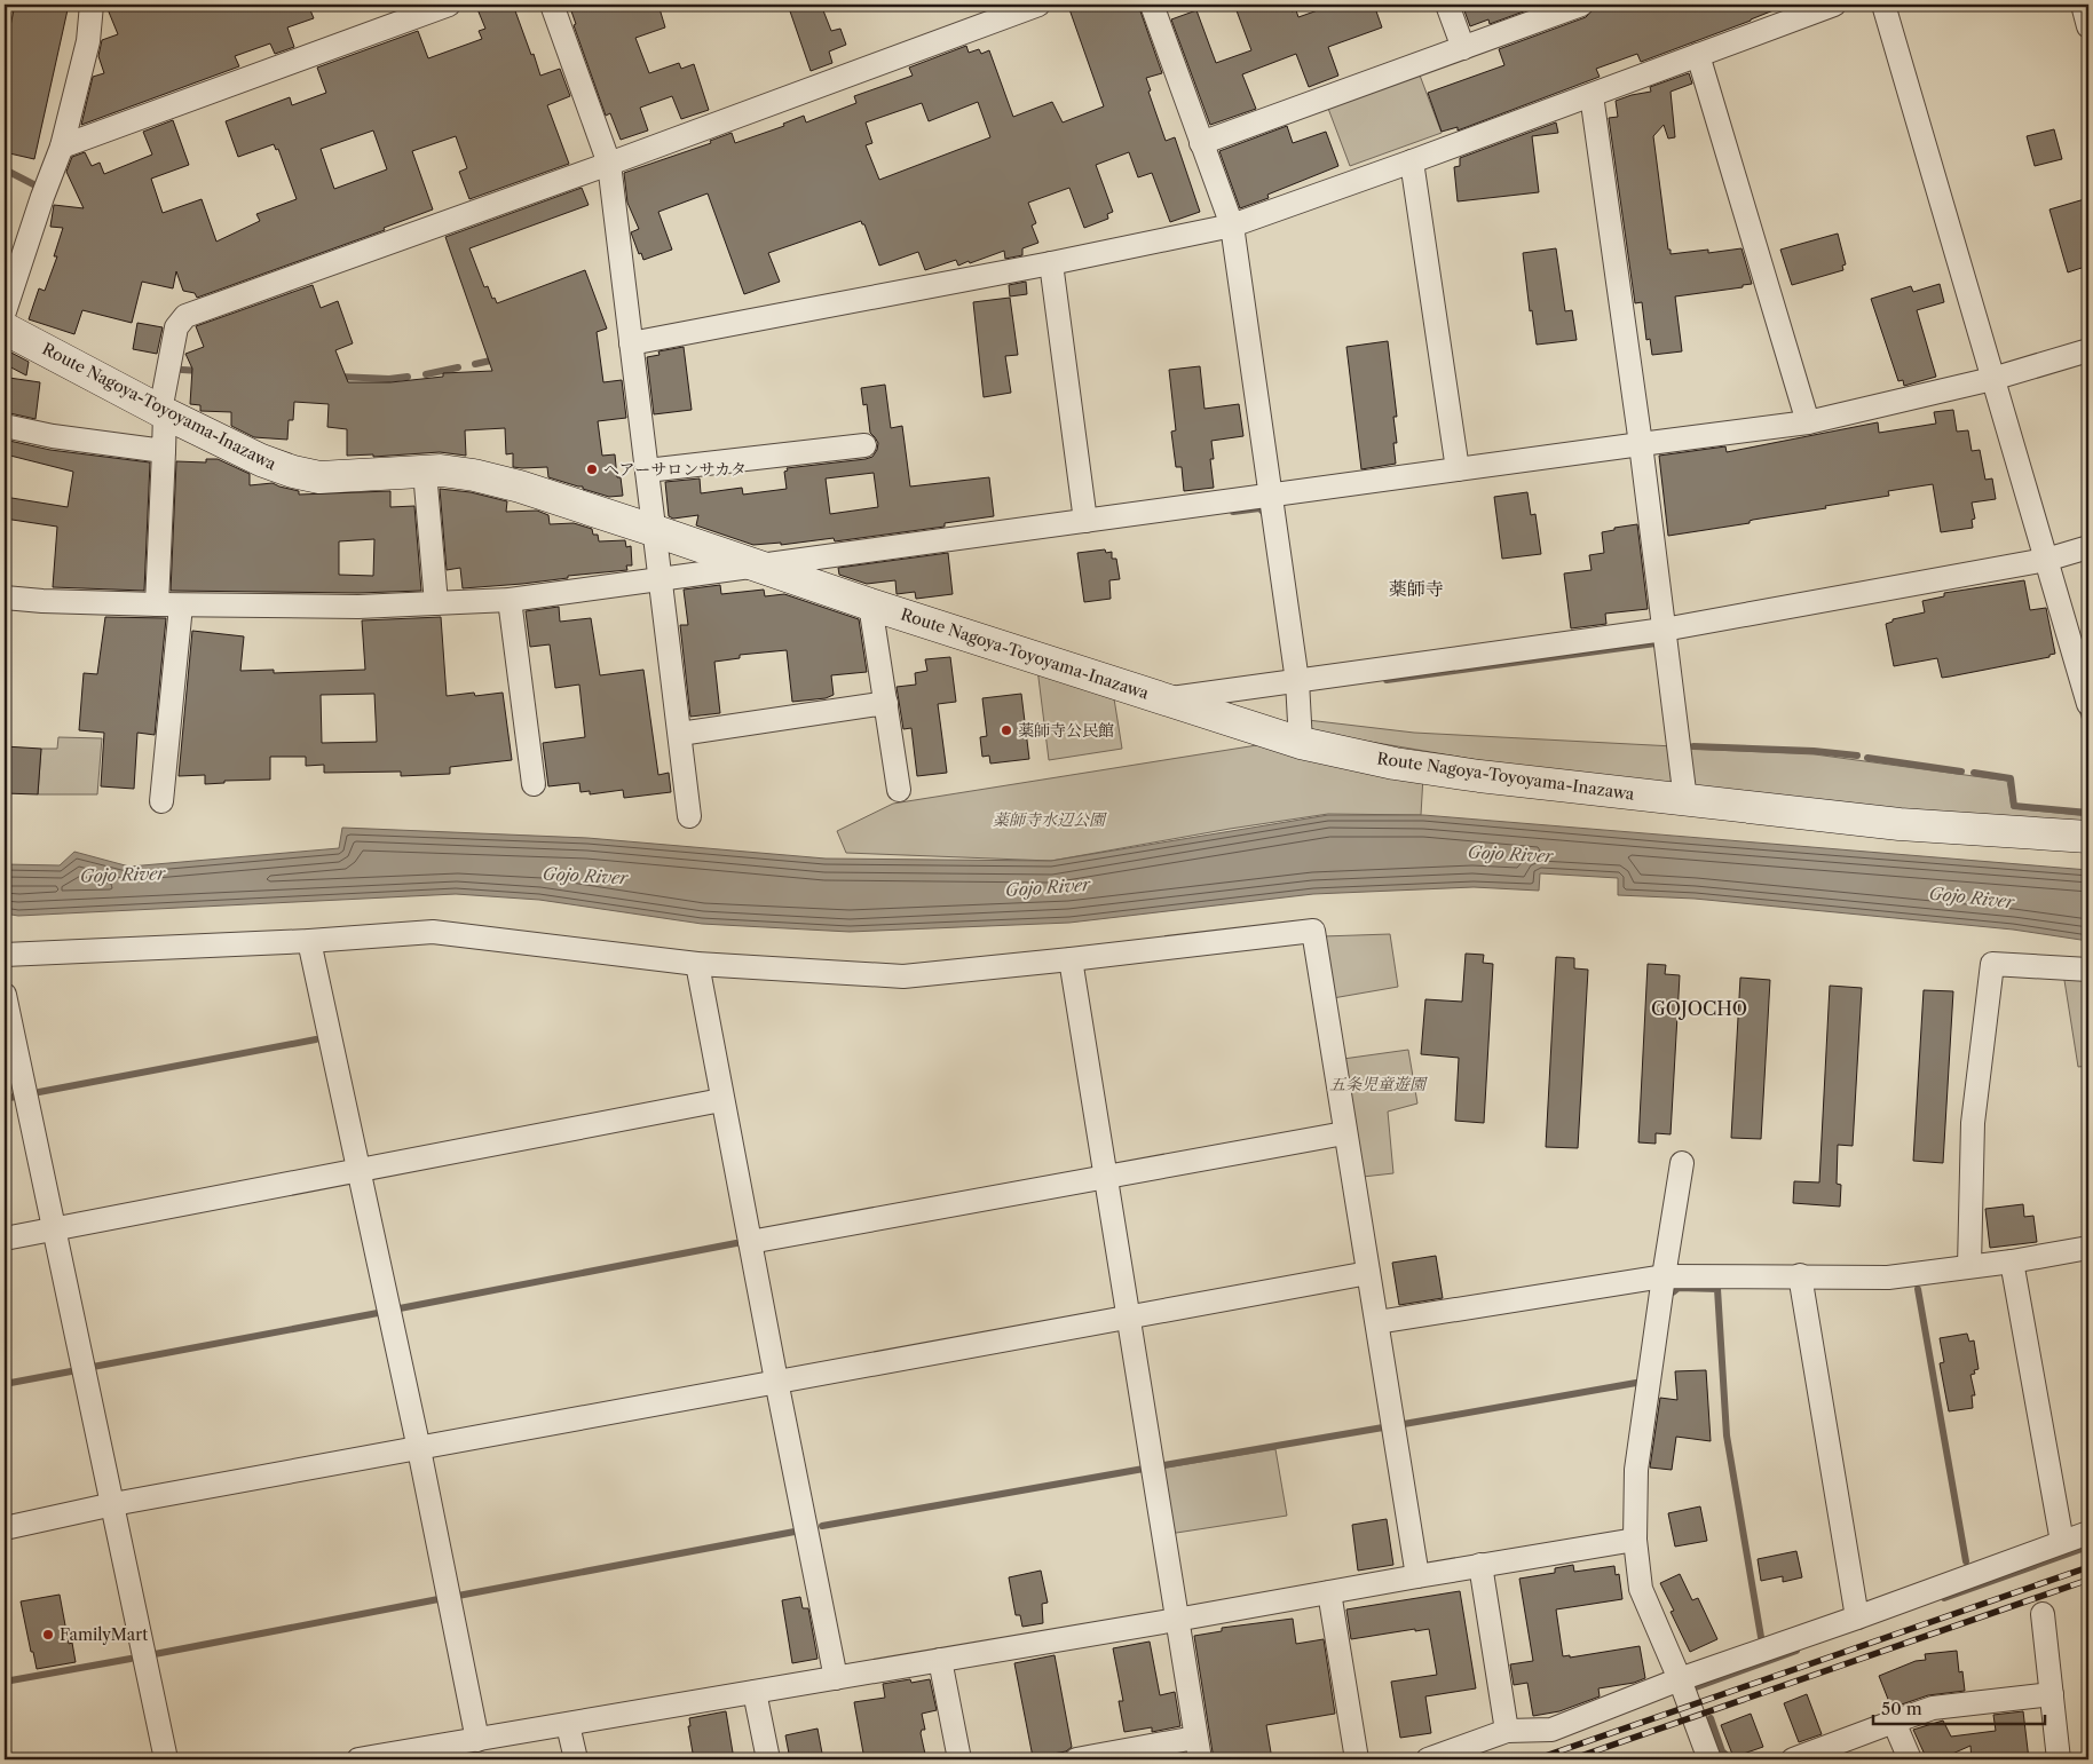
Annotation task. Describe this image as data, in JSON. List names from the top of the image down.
{
  "streets": {
    "main road": ["Route Nagoya-Toyoyama-Inazawa"]
  },
  "districts": ["薬師寺", "GOJOCHO"],
  "water": ["Gojo River"],
  "parks": ["薬師寺水辺公園", "五条児童遊園"],
  "places": ["ヘアーサロンサカタ", "薬師寺公民館", "FamilyMart"],
  "scale_bar": "50 m"
}
